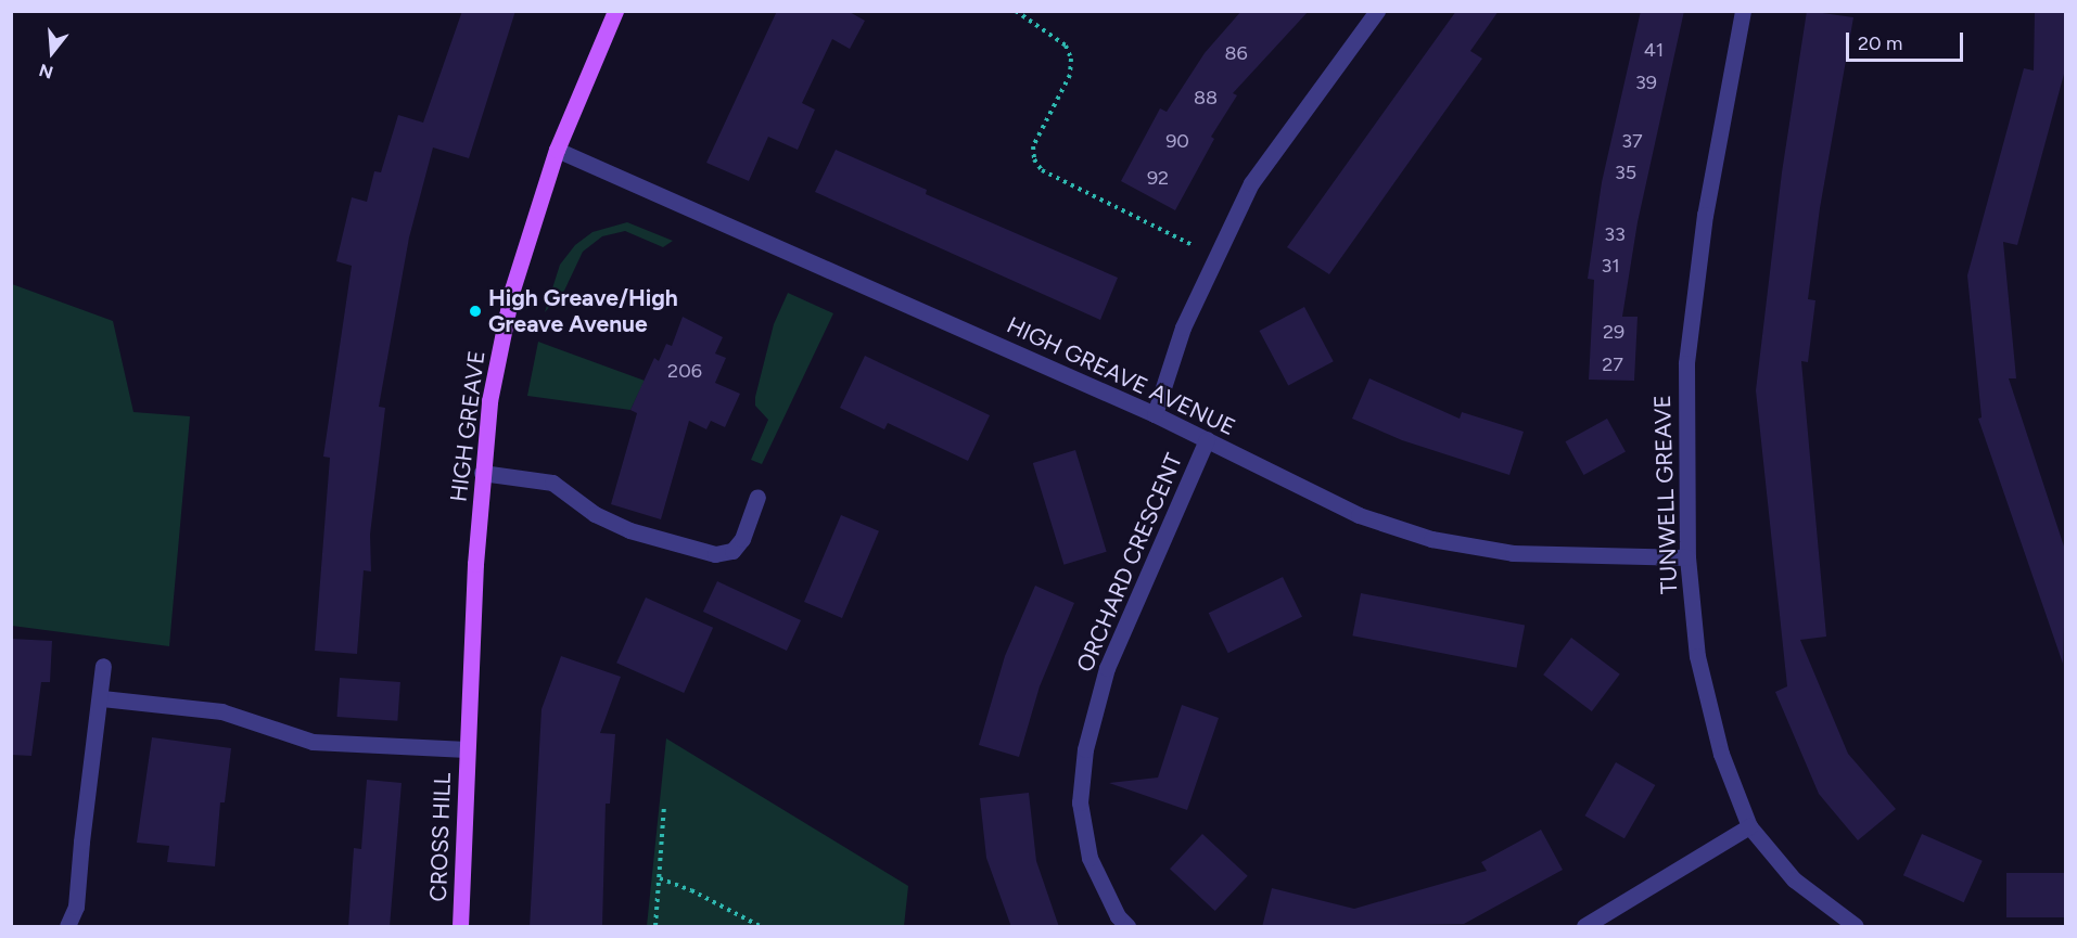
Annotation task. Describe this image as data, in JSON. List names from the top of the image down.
{
  "streets": {
    "main road": ["HIGH GREAVE", "CROSS HILL"],
    "street": ["HIGH GREAVE AVENUE", "TUNWELL GREAVE", "ORCHARD CRESCENT"]
  },
  "crossings": [
    ["HIGH GREAVE AVENUE", "HIGH GREAVE"],
    ["HIGH GREAVE AVENUE", "TUNWELL GREAVE"],
    ["HIGH GREAVE AVENUE", "ORCHARD CRESCENT"],
    ["HIGH GREAVE", "CROSS HILL"]
  ],
  "places": ["High Greave/High Greave Avenue"],
  "house_numbers": [
    "41",
    "86",
    "39",
    "88",
    "90",
    "37",
    "35",
    "92",
    "33",
    "31",
    "29",
    "27",
    "206"
  ],
  "scale_bar": "20 m",
  "north": "bottom"
}
